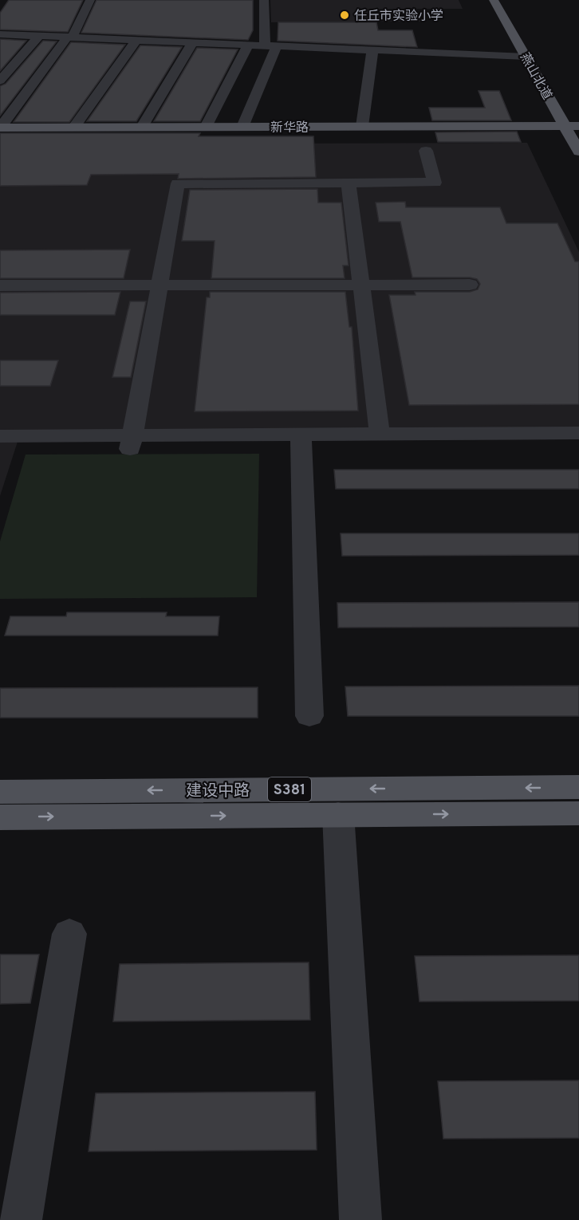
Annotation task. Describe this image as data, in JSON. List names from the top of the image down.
{
  "streets": {
    "main road": [
      "燕山北道",
      "新华路",
      "S381",
      "建设中路"
    ]
  },
  "crossings": [
    ["燕山北道", "新华路"]
  ],
  "places": ["任丘市实验小学"]
}
